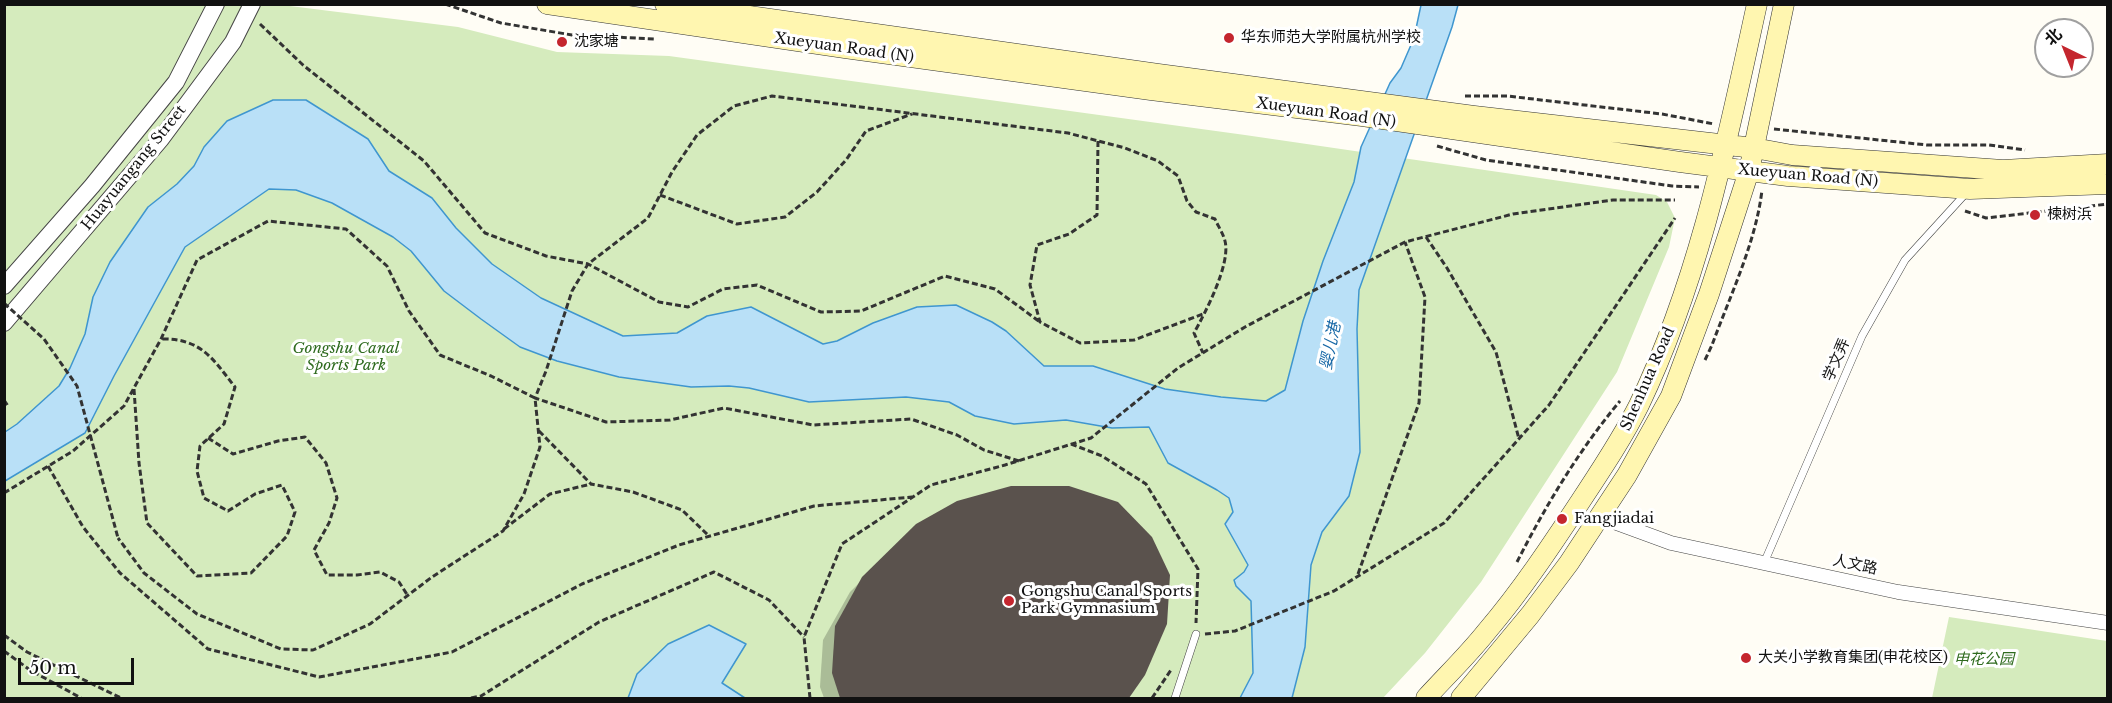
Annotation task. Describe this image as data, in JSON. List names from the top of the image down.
{
  "streets": {
    "main road": ["Xueyuan Road (N)", "Shenhua Road"],
    "street": ["Huayuangang Street", "人文路"],
    "lane": ["学文弄"]
  },
  "crossings": [
    ["Xueyuan Road (N)", "学文弄"],
    ["Xueyuan Road (N)", "Shenhua Road"],
    ["学文弄", "人文路"],
    ["Shenhua Road", "人文路"]
  ],
  "water": ["婴儿港"],
  "parks": ["Gongshu Canal Sports Park", "申花公园"],
  "places": [
    "华东师范大学附属杭州学校",
    "沈家塘",
    "楝树浜",
    "Fangjiadai",
    "Gongshu Canal Sports Park Gymnasium",
    "大关小学教育集团(申花校区)"
  ],
  "scale_bar": "50 m",
  "north": "top left"
}
